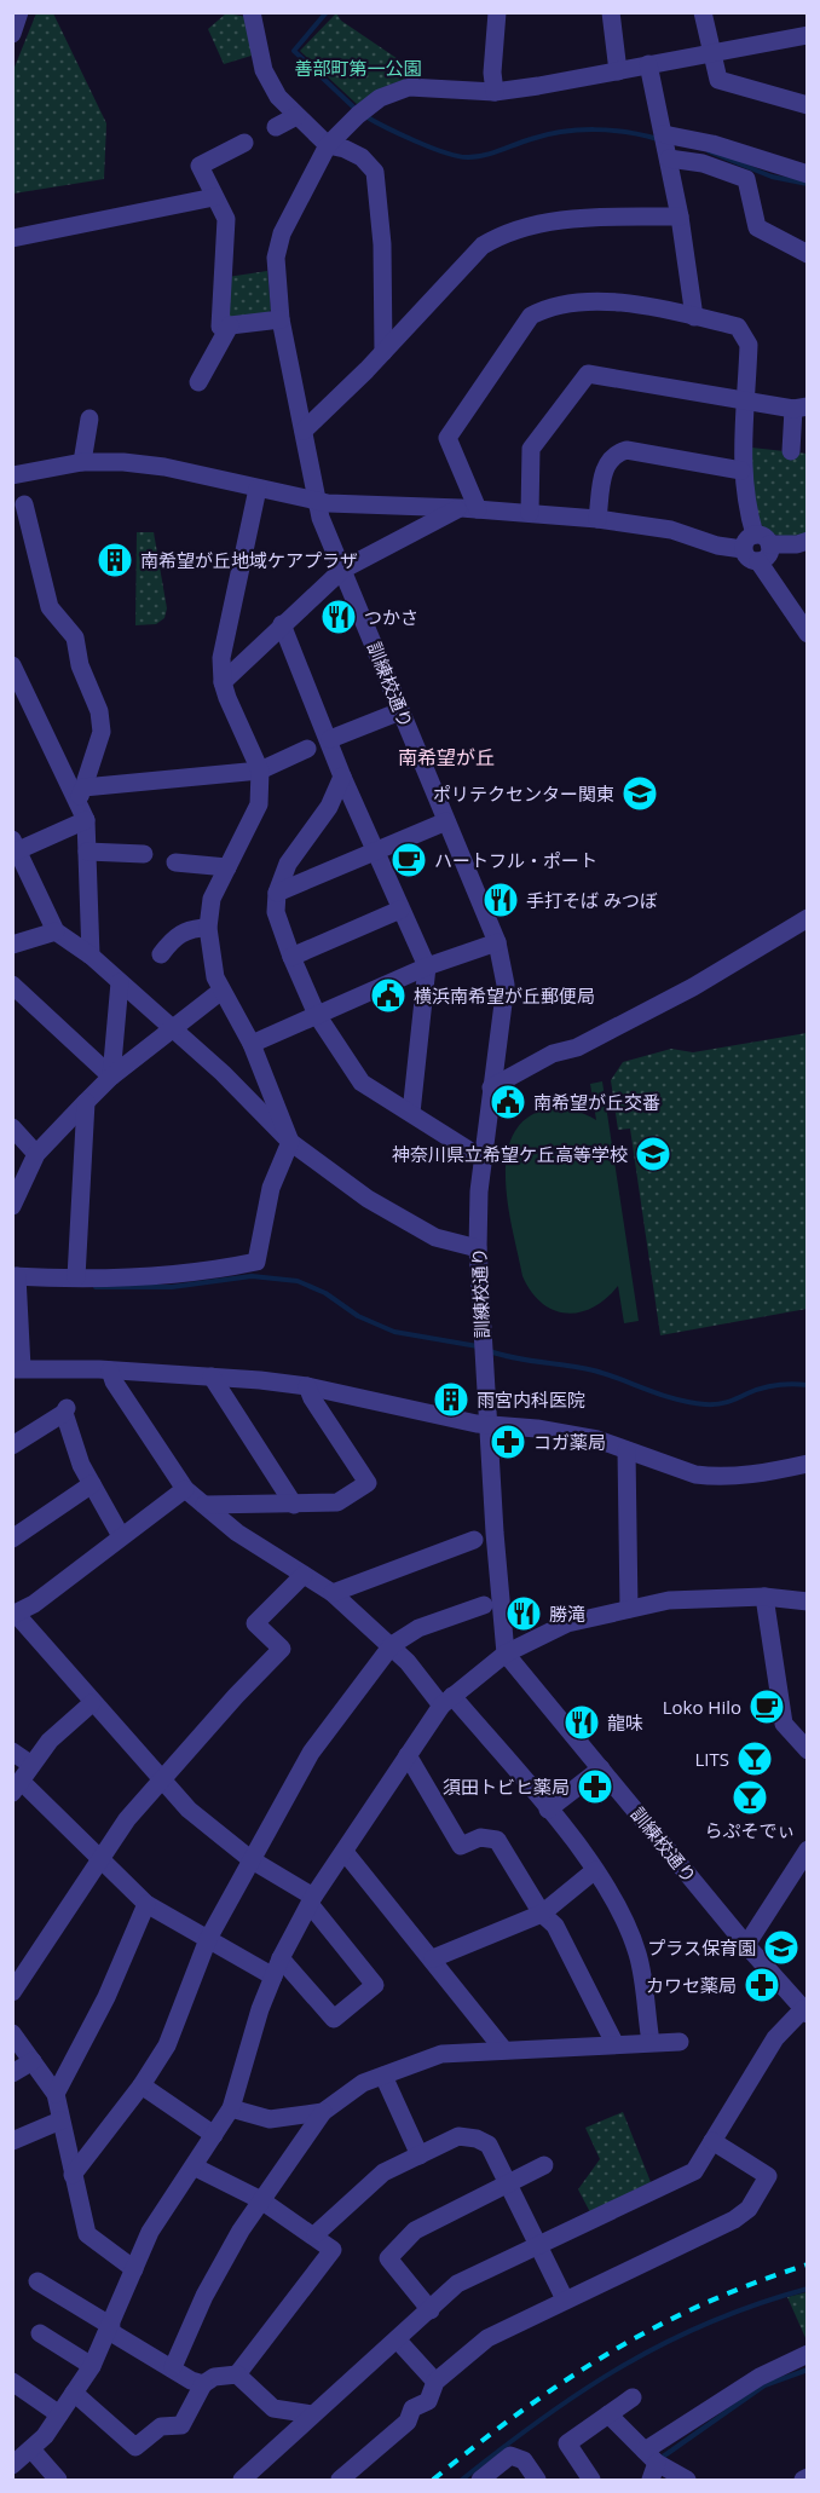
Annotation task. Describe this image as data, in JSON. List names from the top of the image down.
{
  "streets": {
    "street": ["訓練校通り"]
  },
  "districts": ["南希望が丘"],
  "parks": ["善部町第一公園"],
  "places": {
    "building": ["南希望が丘地域ケアプラザ", "雨宮内科医院"],
    "restaurant": [
      "つかさ",
      "手打そば みつぼ",
      "勝滝",
      "龍味"
    ],
    "school or university": ["ポリテクセンター関東", "神奈川県立希望ケ丘高等学校", "プラス保育園"],
    "cafe": ["ハートフル・ポート", "Loko Hilo"],
    "public building": ["横浜南希望が丘郵便局", "南希望が丘交番"],
    "pharmacy": ["コガ薬局", "須田トビヒ薬局", "カワセ薬局"],
    "bar": ["LITS", "らぷそでぃ"]
  }
}
